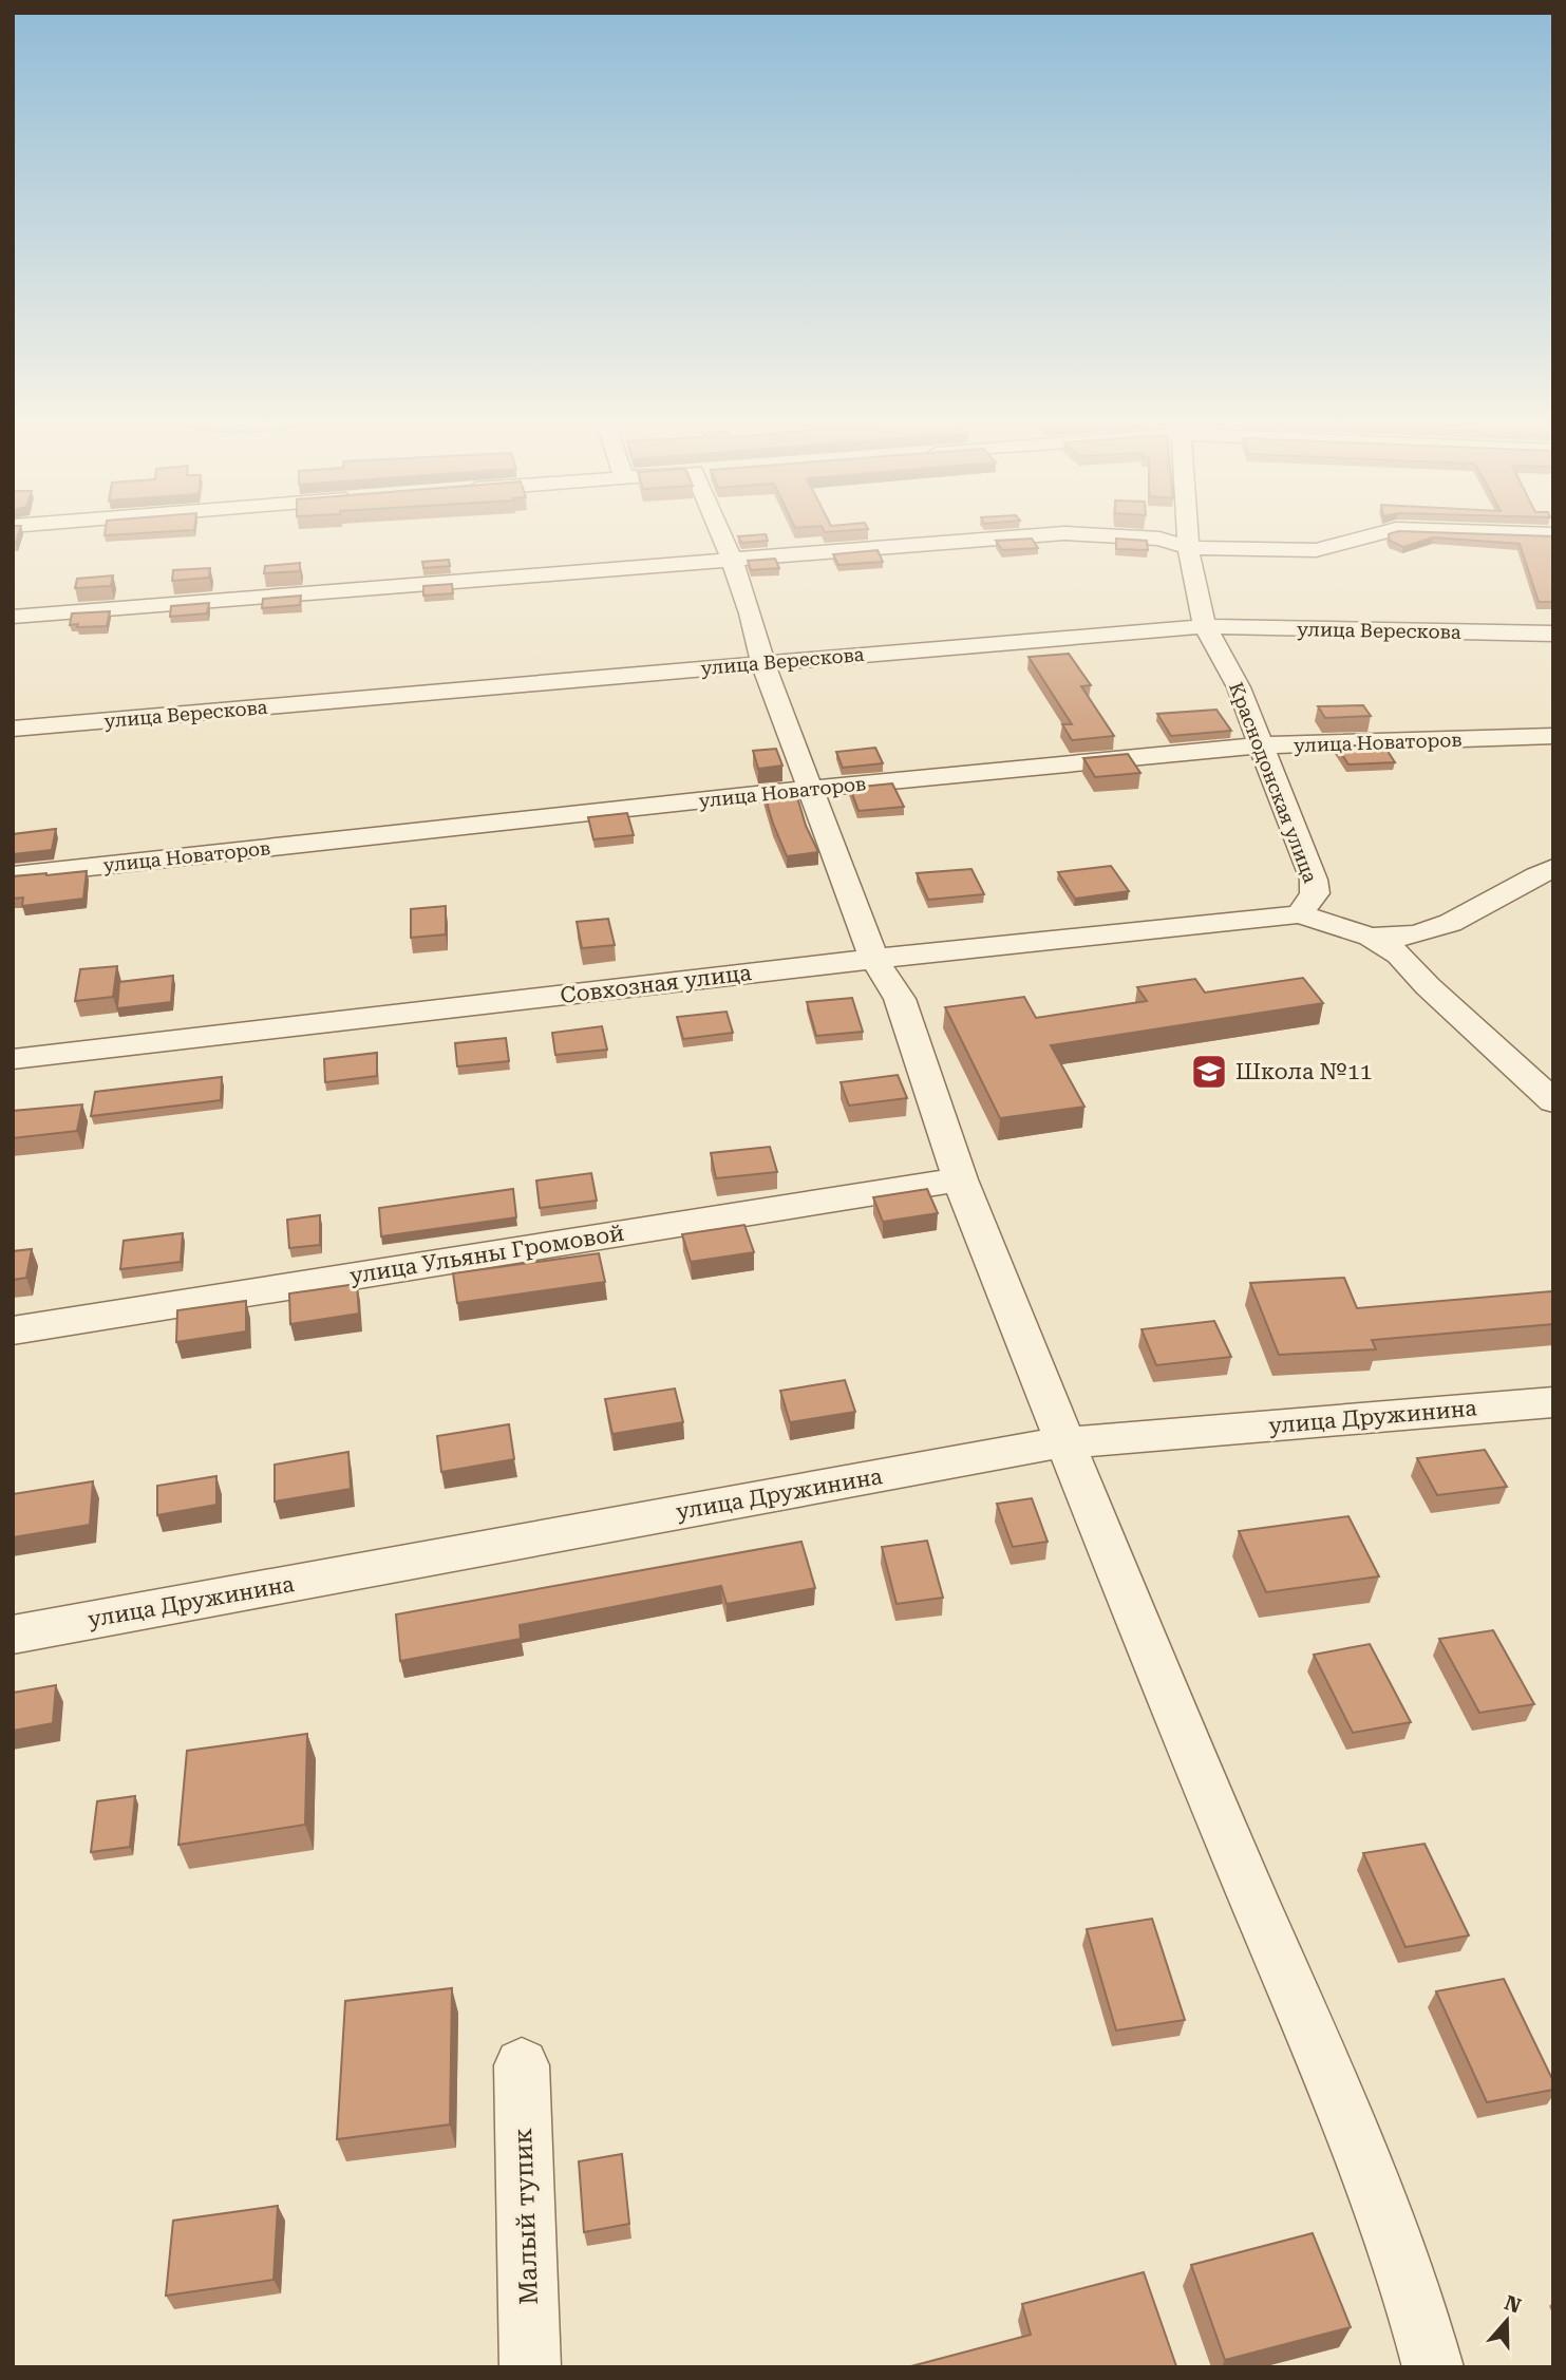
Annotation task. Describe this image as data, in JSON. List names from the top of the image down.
{
  "streets": {
    "street": [
      "улица Верескова",
      "улица Новаторов",
      "Краснодонская улица",
      "Совхозная улица",
      "улица Ульяны Громовой",
      "улица Дружинина",
      "Малый тупик"
    ]
  },
  "crossings": [
    ["улица Верескова", "Краснодонская улица"],
    ["улица Новаторов", "Краснодонская улица"],
    ["Краснодонская улица", "Совхозная улица"]
  ],
  "places": {
    "school or university": ["Школа №11"]
  },
  "north": "top"
}
